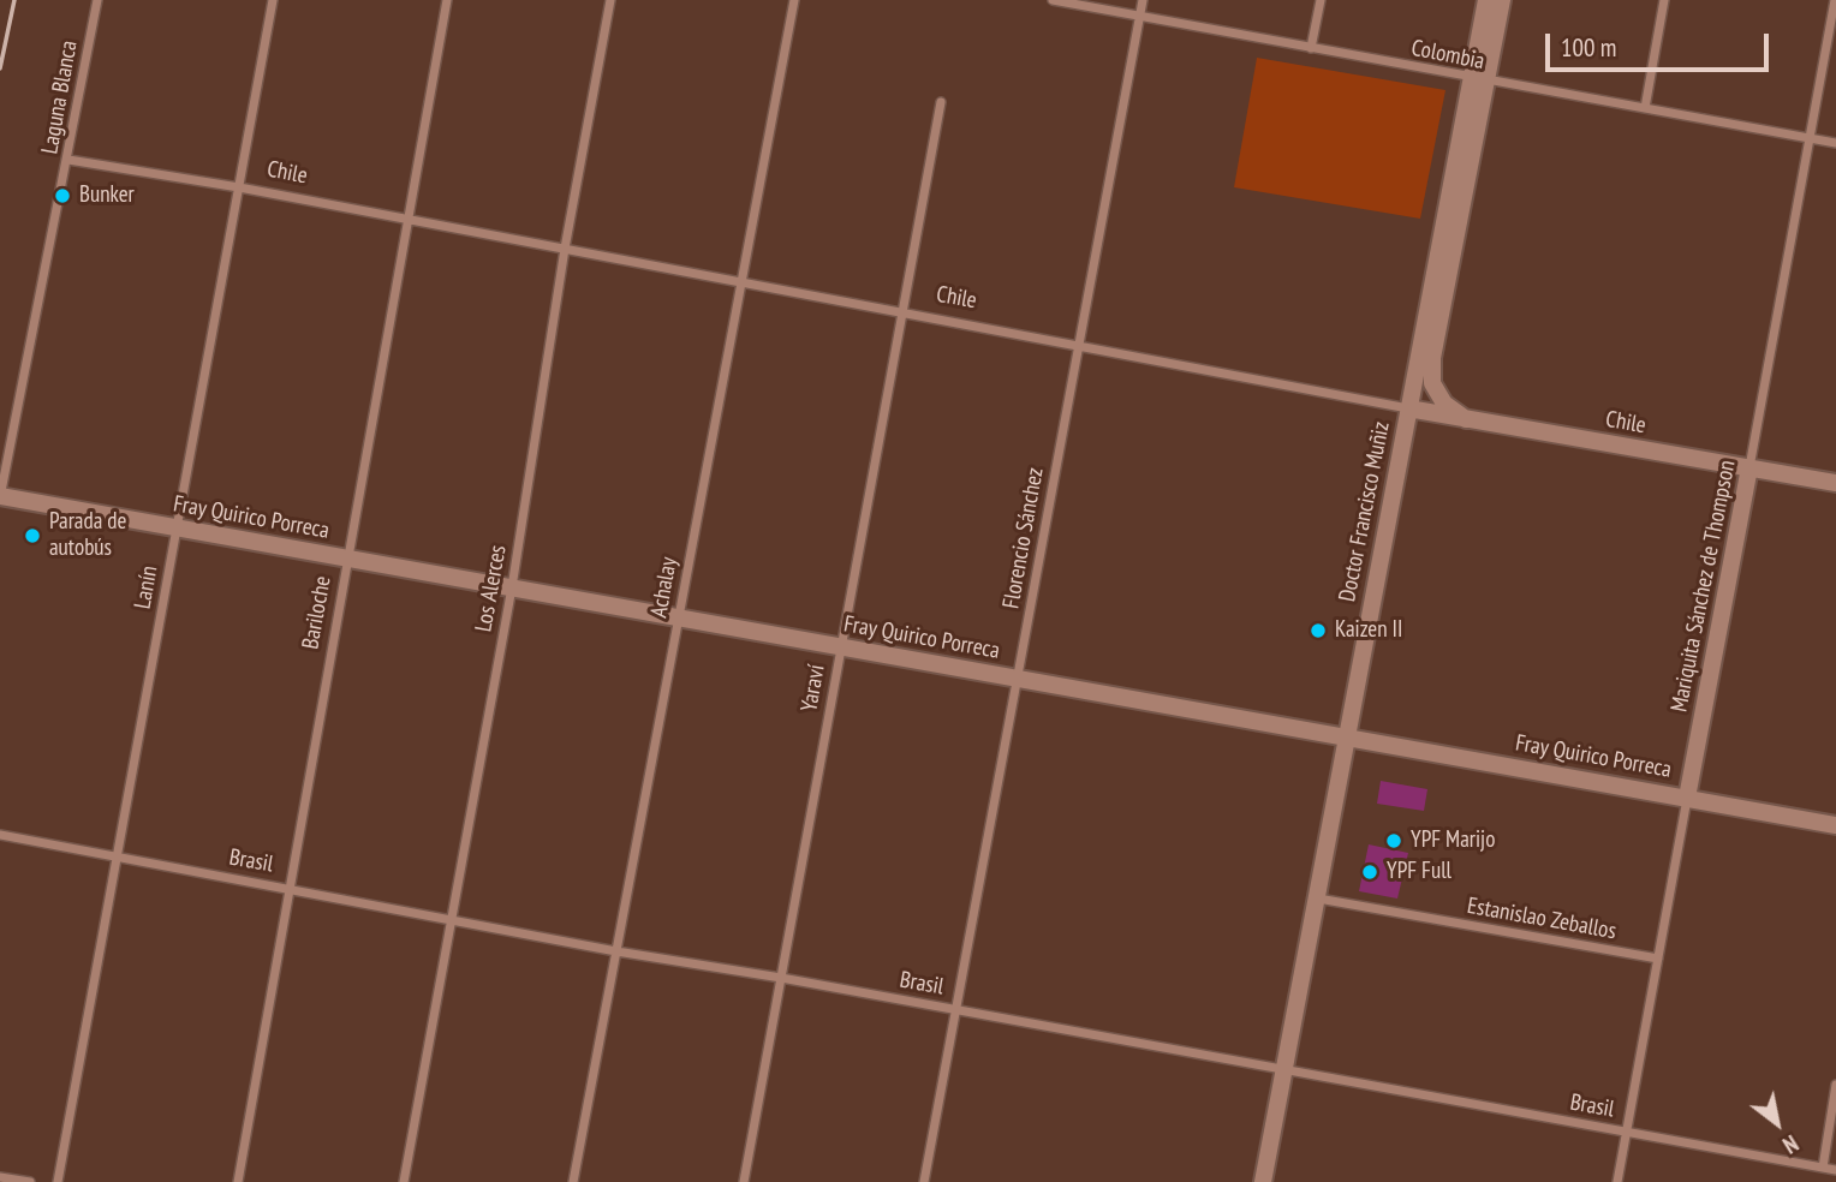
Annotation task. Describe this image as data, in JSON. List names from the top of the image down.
{
  "streets": {
    "main road": [
      "Chile",
      "Doctor Francisco Muñiz",
      "Fray Quirico Porreca",
      "Mariquita Sánchez de Thompson"
    ],
    "street": [
      "Colombia",
      "Laguna Blanca",
      "Florencio Sánchez",
      "Lanín",
      "Achalay",
      "Los Alerces",
      "Bariloche",
      "Yaraví",
      "Brasil",
      "Estanislao Zeballos"
    ]
  },
  "crossings": [
    ["Colombia", "Doctor Francisco Muñiz"],
    ["Colombia", "Florencio Sánchez"],
    ["Colombia", "Mariquita Sánchez de Thompson"],
    ["Laguna Blanca", "Chile"],
    ["Laguna Blanca", "Fray Quirico Porreca"],
    ["Chile", "Doctor Francisco Muñiz"],
    ["Chile", "Florencio Sánchez"],
    ["Chile", "Mariquita Sánchez de Thompson"],
    ["Chile", "Lanín"],
    ["Chile", "Achalay"],
    ["Chile", "Los Alerces"],
    ["Chile", "Bariloche"],
    ["Chile", "Yaraví"],
    ["Doctor Francisco Muñiz", "Fray Quirico Porreca"],
    ["Doctor Francisco Muñiz", "Brasil"],
    ["Doctor Francisco Muñiz", "Estanislao Zeballos"],
    ["Fray Quirico Porreca", "Florencio Sánchez"],
    ["Fray Quirico Porreca", "Mariquita Sánchez de Thompson"],
    ["Fray Quirico Porreca", "Lanín"],
    ["Fray Quirico Porreca", "Achalay"],
    ["Fray Quirico Porreca", "Los Alerces"],
    ["Fray Quirico Porreca", "Bariloche"],
    ["Fray Quirico Porreca", "Yaraví"],
    ["Florencio Sánchez", "Brasil"],
    ["Mariquita Sánchez de Thompson", "Brasil"],
    ["Mariquita Sánchez de Thompson", "Estanislao Zeballos"],
    ["Lanín", "Brasil"],
    ["Achalay", "Brasil"],
    ["Los Alerces", "Brasil"],
    ["Bariloche", "Brasil"],
    ["Yaraví", "Brasil"]
  ],
  "places": [
    "Bunker",
    "Parada de autobús",
    "Kaizen II",
    "YPF Marijo",
    "YPF Full"
  ],
  "scale_bar": "100 m",
  "north": "bottom right"
}
